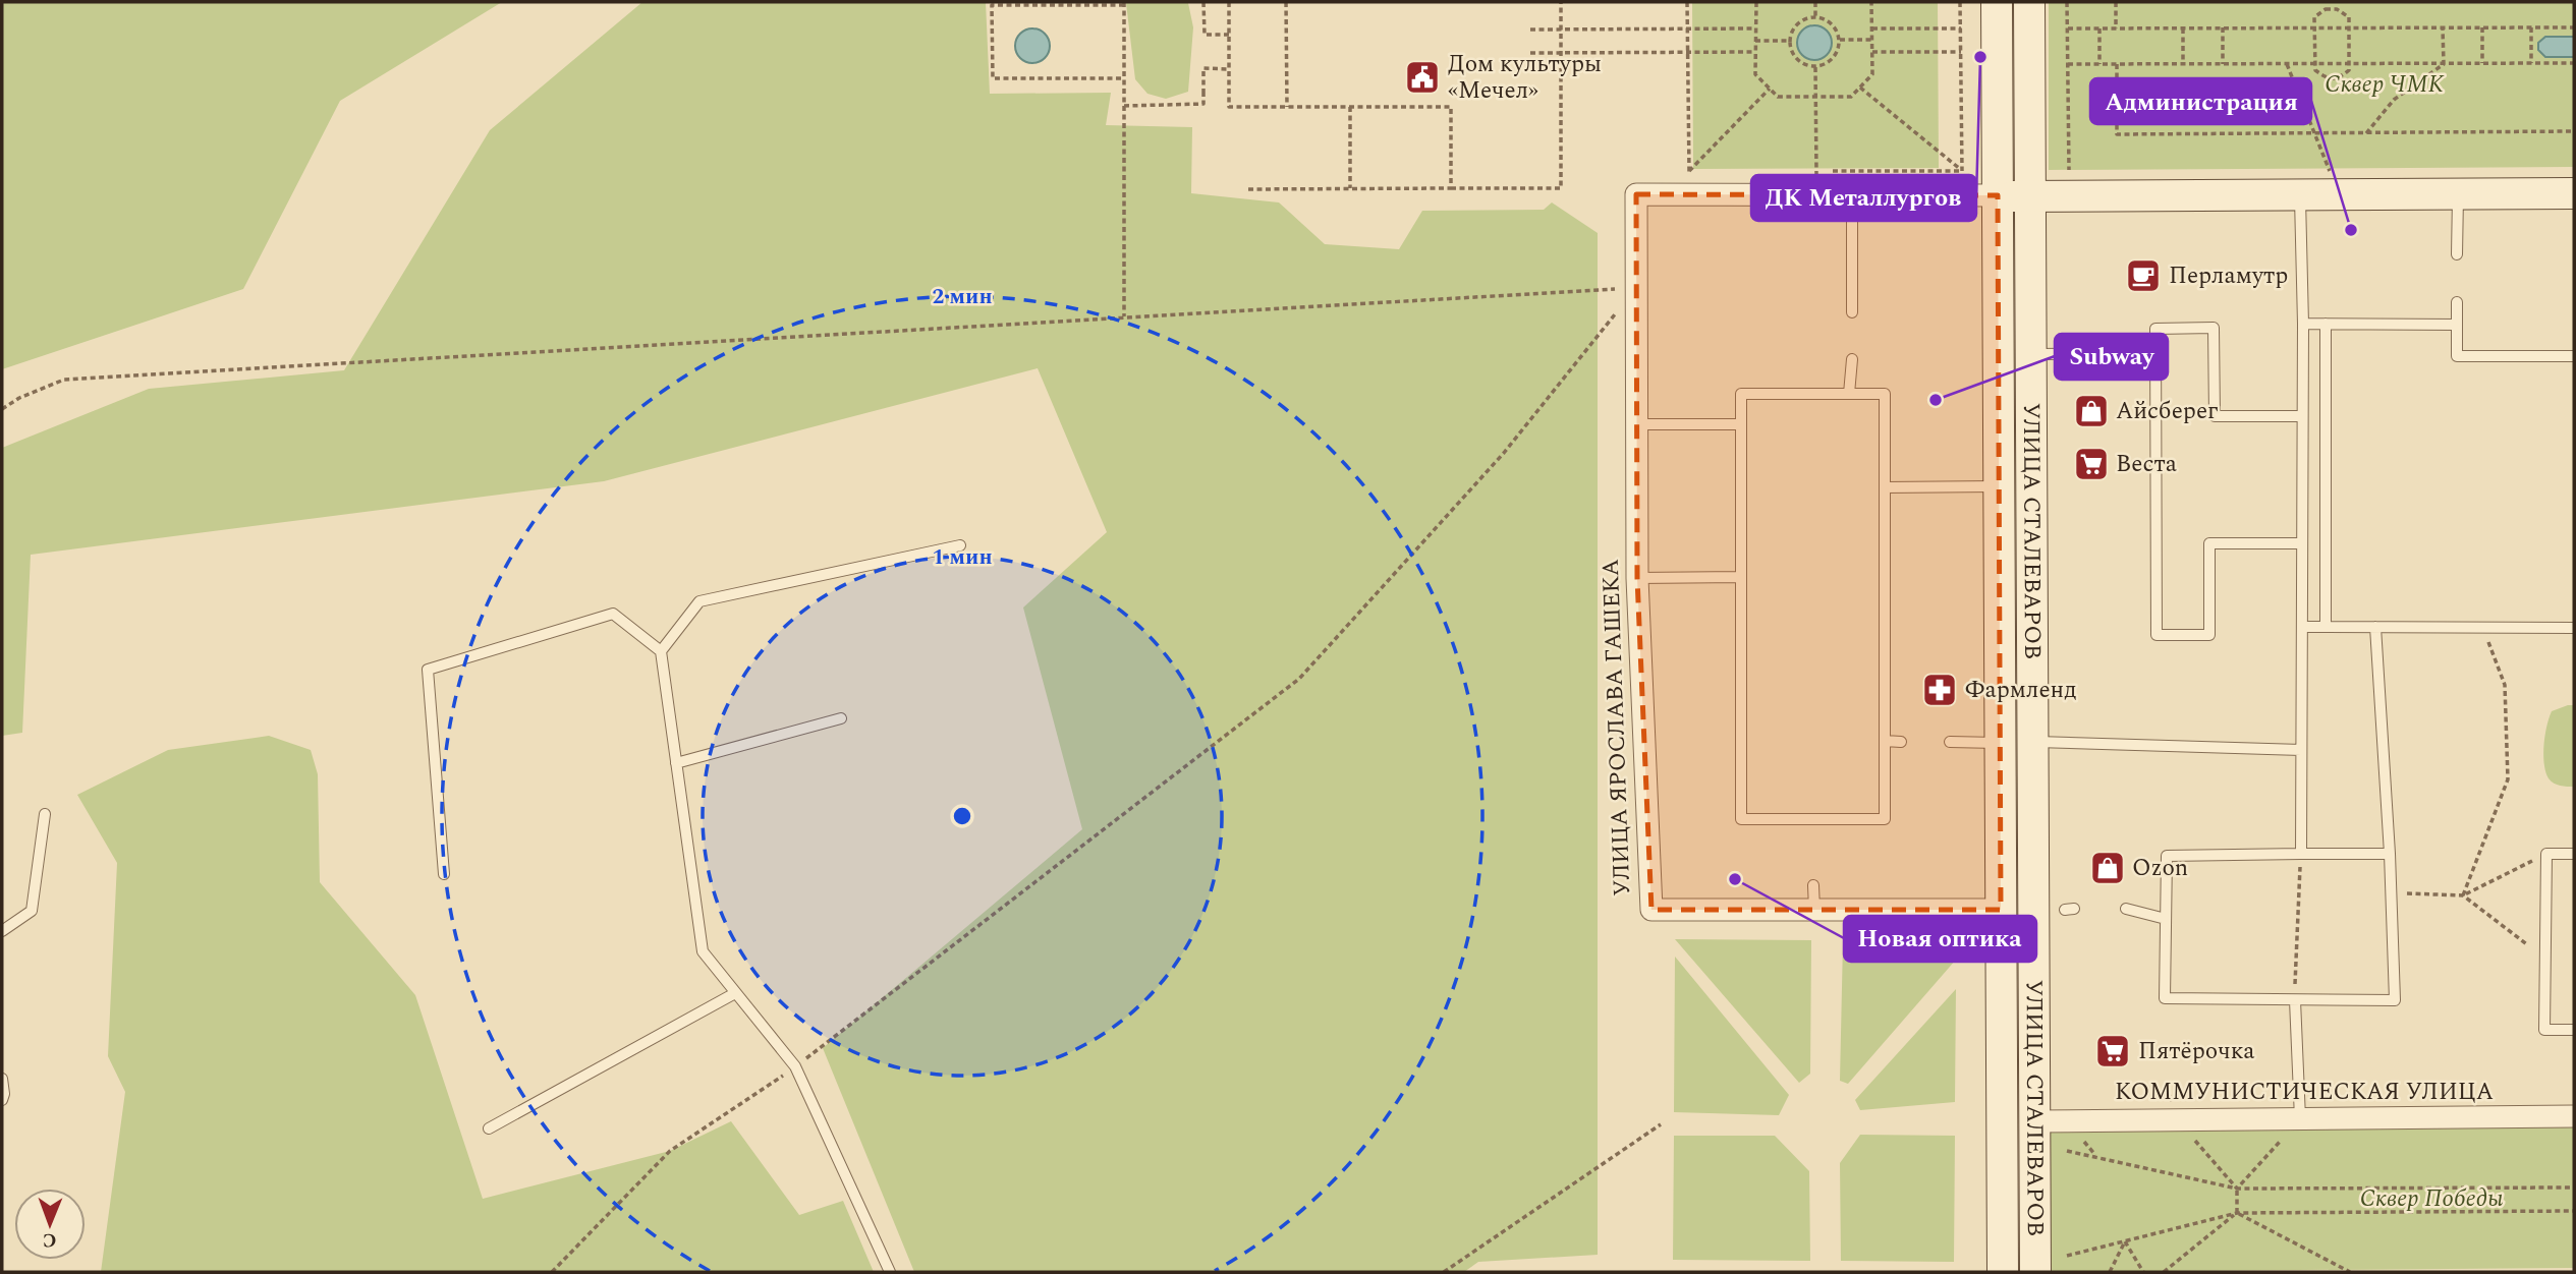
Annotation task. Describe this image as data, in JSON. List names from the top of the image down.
{
  "streets": {
    "main road": ["УЛИЦА СТАЛЕВАРОВ"],
    "street": ["УЛИЦА ЯРОСЛАВА ГАШЕКА", "КОММУНИСТИЧЕСКАЯ УЛИЦА"]
  },
  "crossings": [
    ["УЛИЦА СТАЛЕВАРОВ", "УЛИЦА ЯРОСЛАВА ГАШЕКА"],
    ["УЛИЦА СТАЛЕВАРОВ", "КОММУНИСТИЧЕСКАЯ УЛИЦА"]
  ],
  "parks": ["Сквер ЧМК", "Сквер Победы"],
  "places": {
    "other": [
      "ДК Металлургов",
      "Администрация",
      "Subway",
      "Новая оптика"
    ],
    "public building": ["Дом культуры «Мечел»"],
    "cafe": ["Перламутр"],
    "shop": ["Айсберег", "Ozon"],
    "supermarket": ["Веста", "Пятёрочка"],
    "pharmacy": ["Фармленд"]
  },
  "north": "bottom",
  "rings": ["2 мин", "1 мин"]
}
